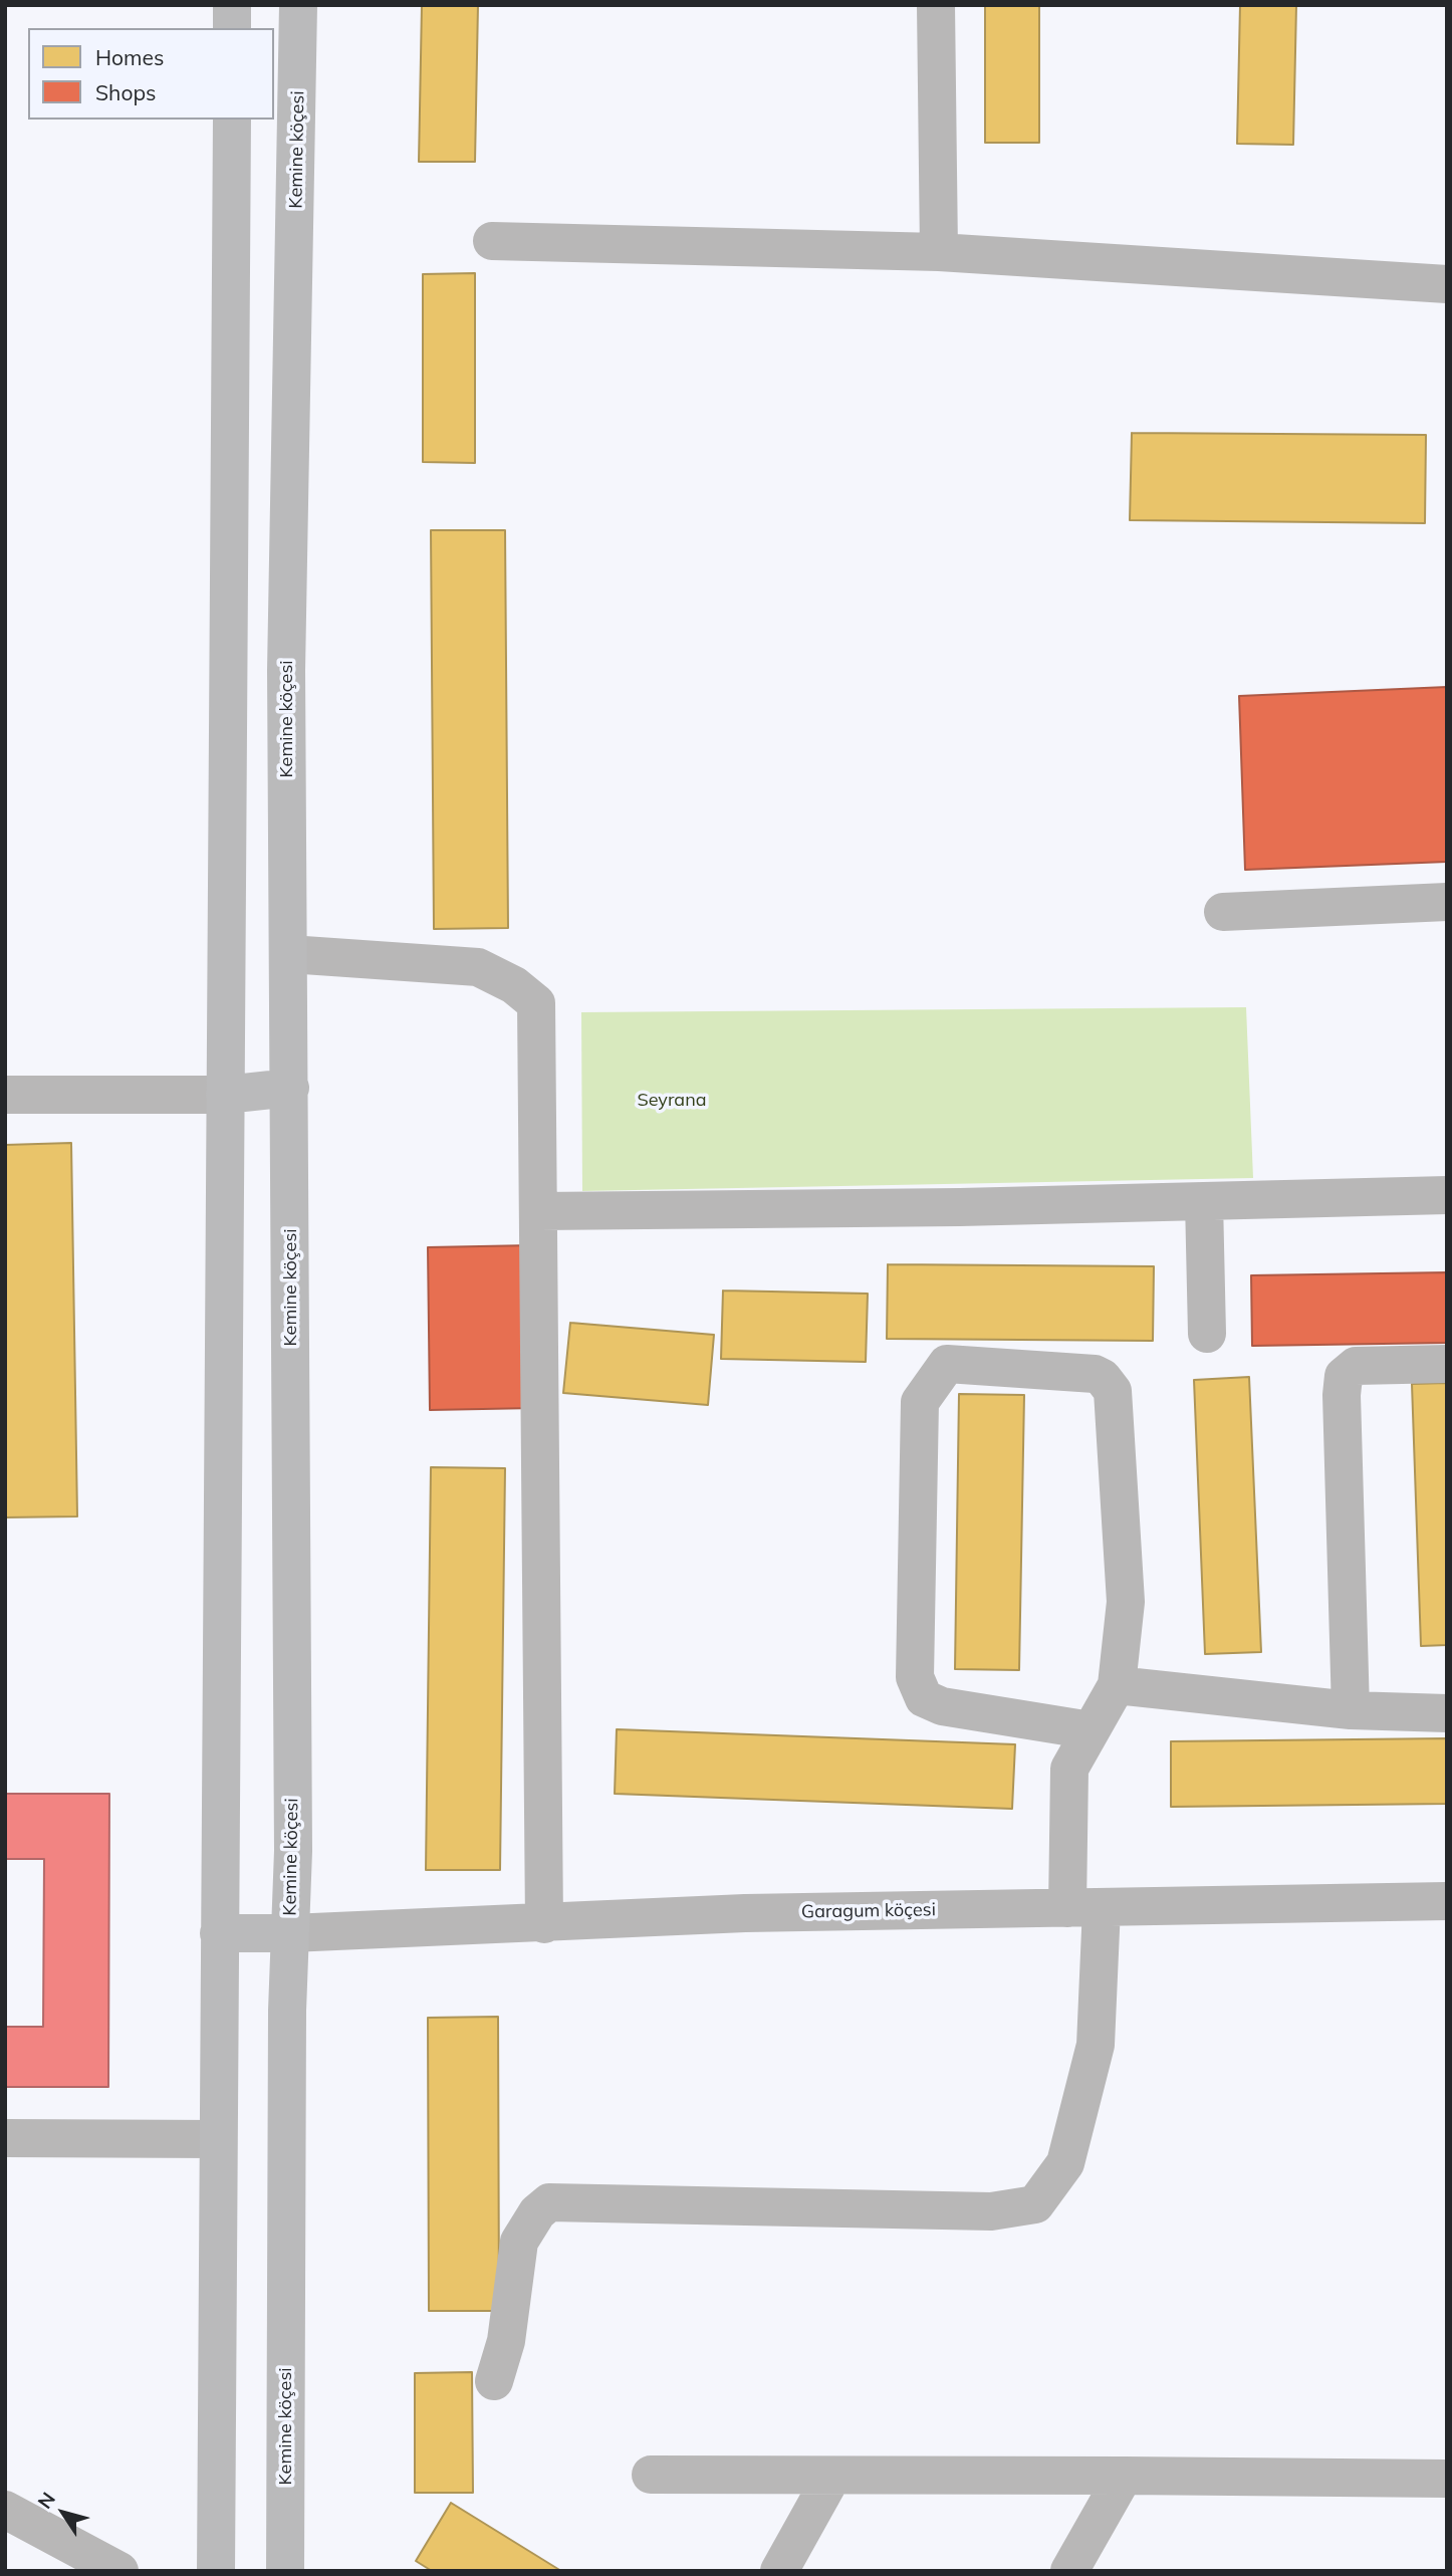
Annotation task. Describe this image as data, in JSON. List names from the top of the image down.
{
  "streets": {
    "main road": ["Kemine köçesi"],
    "street": ["Garagum köçesi"]
  },
  "crossings": [
    ["Kemine köçesi", "Garagum köçesi"]
  ],
  "parks": ["Seyrana"],
  "legend": ["Homes", "Shops"],
  "north": "top left"
}
